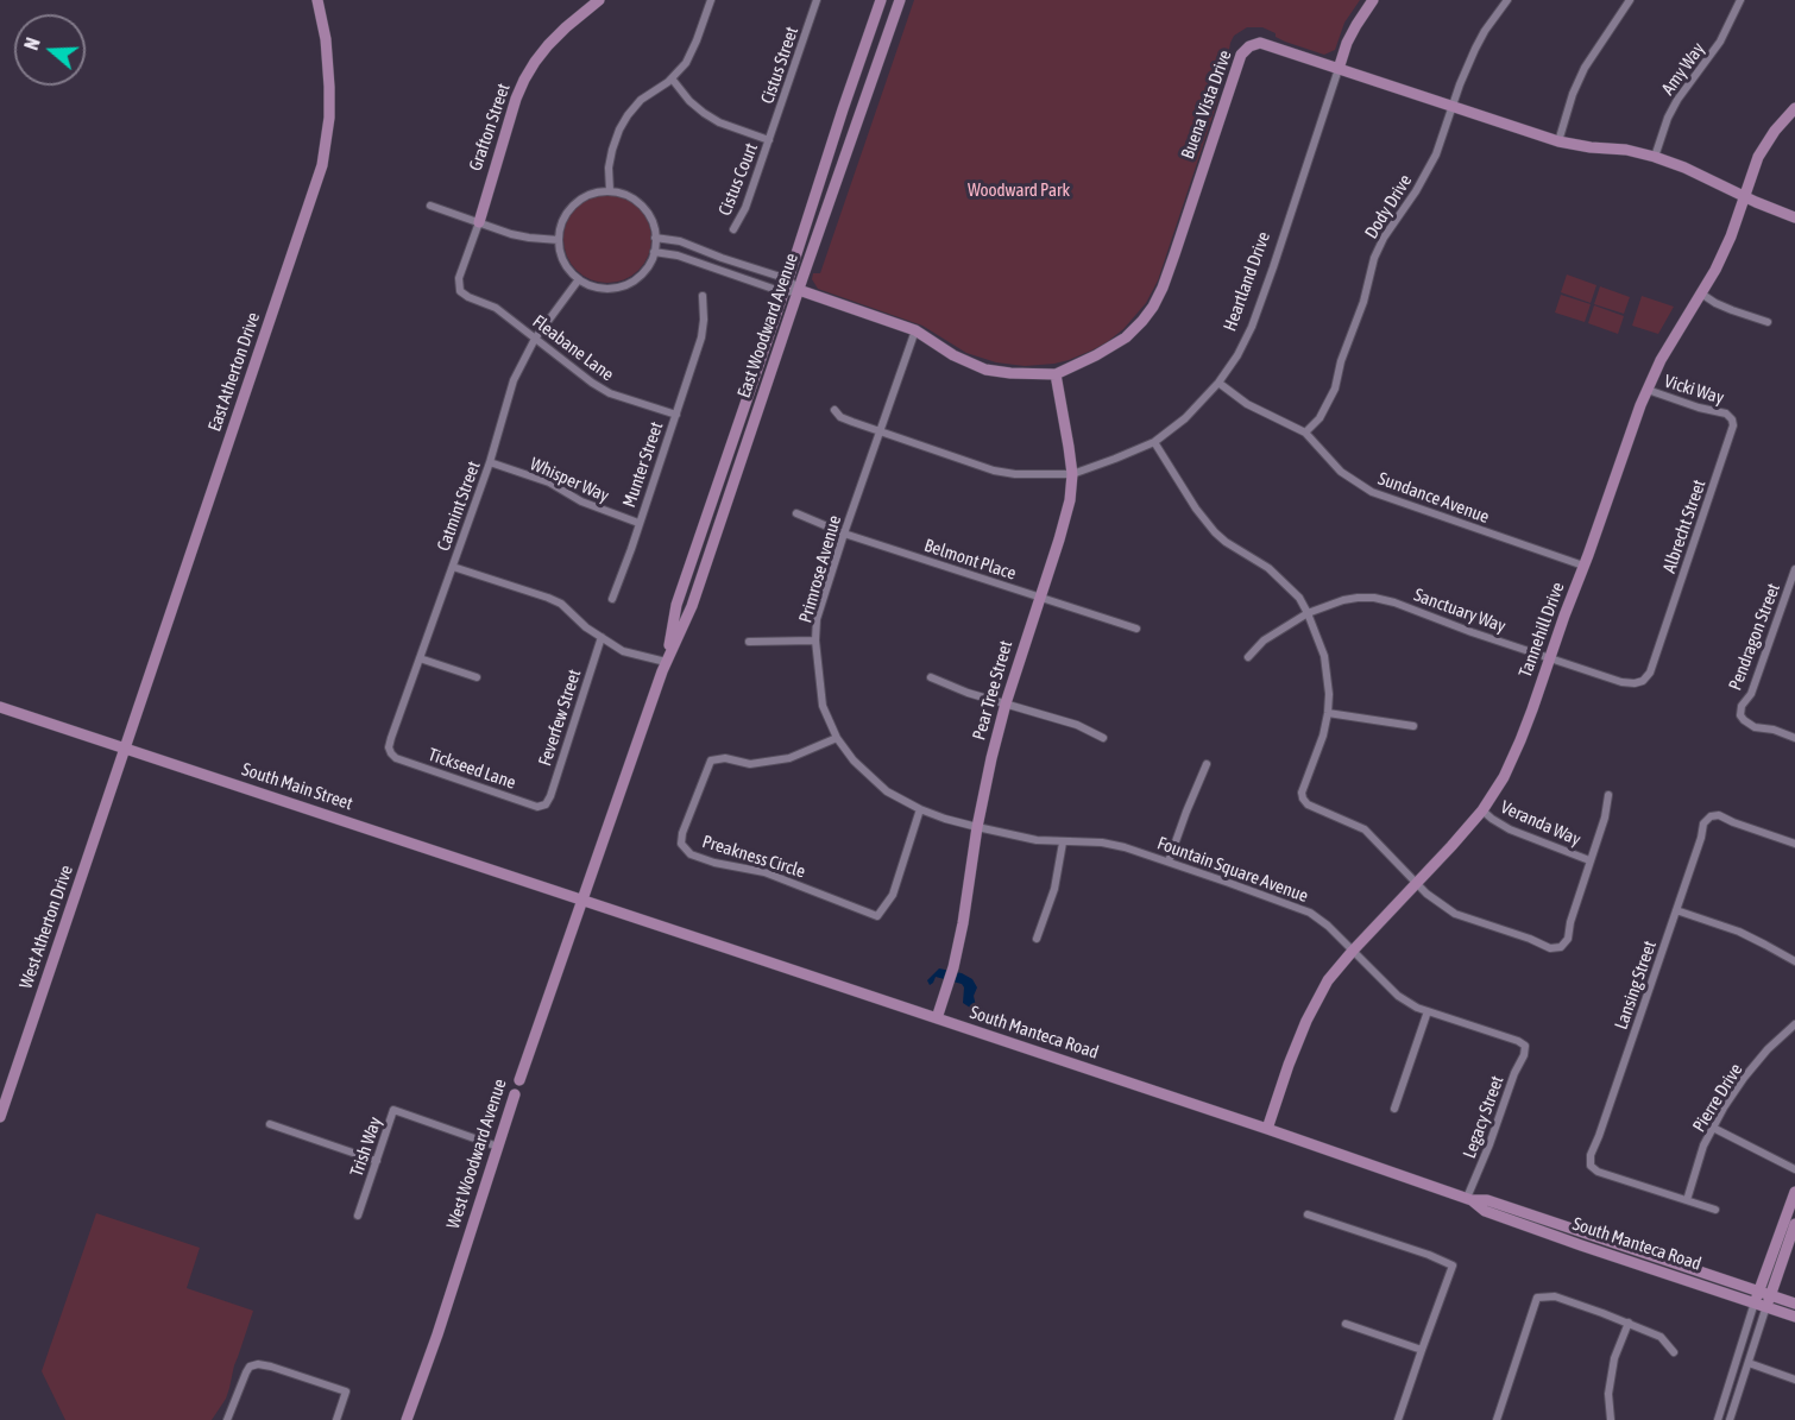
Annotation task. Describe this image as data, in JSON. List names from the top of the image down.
{
  "streets": {
    "street": [
      "Cistus Street",
      "Amy Way",
      "Buena Vista Drive",
      "Grafton Street",
      "Cistus Court",
      "Dody Drive",
      "Heartland Drive",
      "East Woodward Avenue",
      "Fleabane Lane",
      "East Atherton Drive",
      "Vicki Way",
      "Munter Street",
      "Whisper Way",
      "Sundance Avenue",
      "Catmint Street",
      "Albrecht Street",
      "Belmont Place",
      "Primrose Avenue",
      "Sanctuary Way",
      "Tannehill Drive",
      "Pendragon Street",
      "Pear Tree Street",
      "Feverfew Street",
      "Tickseed Lane",
      "South Main Street",
      "Veranda Way",
      "Preakness Circle",
      "Fountain Square Avenue",
      "West Atherton Drive",
      "Lansing Street",
      "South Manteca Road",
      "Pierre Drive",
      "Legacy Street",
      "Trish Way",
      "West Woodward Avenue"
    ]
  },
  "crossings": [
    ["Cistus Street", "Cistus Court"],
    ["Amy Way", "Buena Vista Drive"],
    ["Buena Vista Drive", "Dody Drive"],
    ["Buena Vista Drive", "Heartland Drive"],
    ["Buena Vista Drive", "East Woodward Avenue"],
    ["Buena Vista Drive", "Catmint Street"],
    ["Buena Vista Drive", "Primrose Avenue"],
    ["Buena Vista Drive", "Tannehill Drive"],
    ["Buena Vista Drive", "Pear Tree Street"],
    ["Grafton Street", "Fleabane Lane"],
    ["Dody Drive", "Sundance Avenue"],
    ["Heartland Drive", "Sundance Avenue"],
    ["Heartland Drive", "Primrose Avenue"],
    ["Heartland Drive", "Pear Tree Street"],
    ["East Woodward Avenue", "South Main Street"],
    ["East Woodward Avenue", "South Manteca Road"],
    ["East Woodward Avenue", "West Woodward Avenue"],
    ["Fleabane Lane", "Munter Street"],
    ["Fleabane Lane", "Catmint Street"],
    ["East Atherton Drive", "South Main Street"],
    ["East Atherton Drive", "West Atherton Drive"],
    ["Vicki Way", "Albrecht Street"],
    ["Vicki Way", "Tannehill Drive"],
    ["Munter Street", "Whisper Way"],
    ["Whisper Way", "Catmint Street"],
    ["Sundance Avenue", "Tannehill Drive"],
    ["Catmint Street", "Tickseed Lane"],
    ["Albrecht Street", "Sanctuary Way"],
    ["Belmont Place", "Primrose Avenue"],
    ["Belmont Place", "Pear Tree Street"],
    ["Primrose Avenue", "Pear Tree Street"],
    ["Primrose Avenue", "Preakness Circle"],
    ["Primrose Avenue", "Fountain Square Avenue"],
    ["Sanctuary Way", "Tannehill Drive"],
    ["Tannehill Drive", "Veranda Way"],
    ["Tannehill Drive", "Fountain Square Avenue"],
    ["Tannehill Drive", "South Manteca Road"],
    ["Pear Tree Street", "Fountain Square Avenue"],
    ["Pear Tree Street", "South Manteca Road"],
    ["Feverfew Street", "Tickseed Lane"],
    ["South Main Street", "West Atherton Drive"],
    ["South Main Street", "South Manteca Road"],
    ["South Main Street", "West Woodward Avenue"],
    ["Fountain Square Avenue", "Legacy Street"],
    ["Lansing Street", "Pierre Drive"],
    ["South Manteca Road", "Legacy Street"],
    ["South Manteca Road", "West Woodward Avenue"],
    ["Trish Way", "West Woodward Avenue"]
  ],
  "parks": ["Woodward Park"],
  "north": "left"
}
